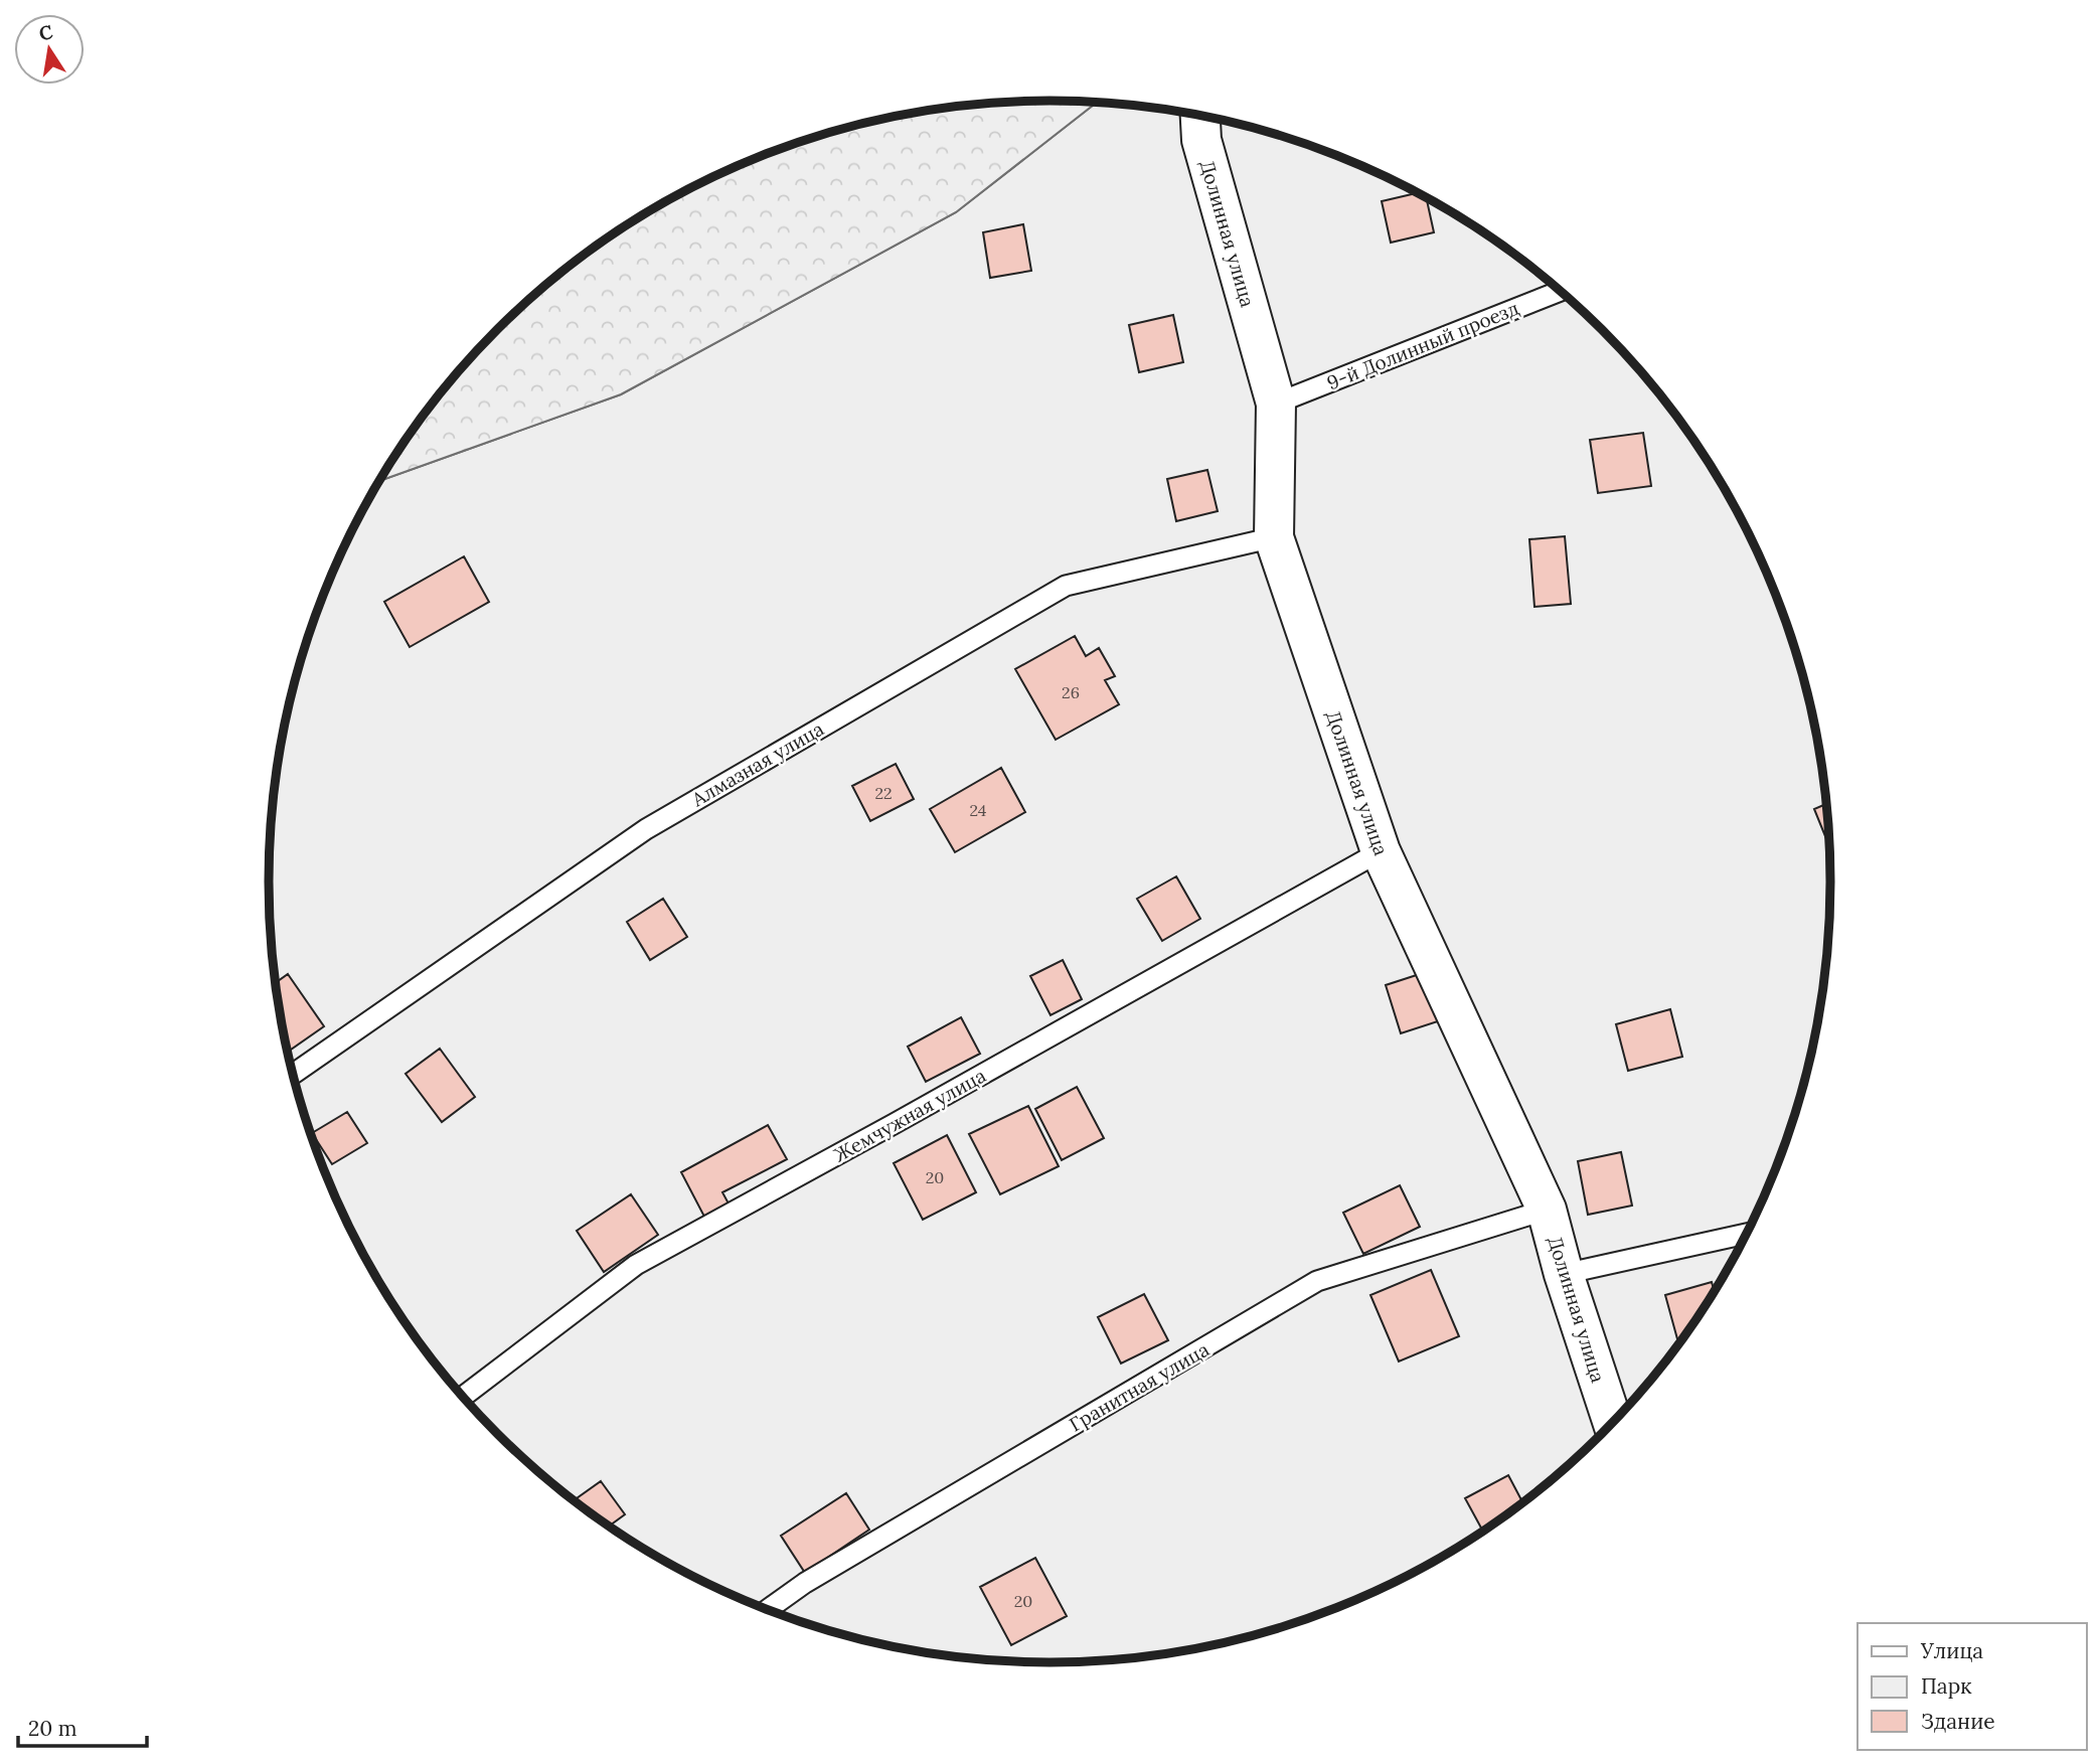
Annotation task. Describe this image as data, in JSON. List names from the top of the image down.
{
  "streets": {
    "street": ["Долинная улица"],
    "lane": [
      "9-й Долинный проезд",
      "Алмазная улица",
      "Жемчужная улица",
      "Гранитная улица"
    ]
  },
  "crossings": [
    ["Долинная улица", "9-й Долинный проезд"],
    ["Долинная улица", "Алмазная улица"],
    ["Долинная улица", "Жемчужная улица"],
    ["Долинная улица", "Гранитная улица"]
  ],
  "house_numbers": [
    "26",
    "22",
    "24",
    "20",
    "20"
  ],
  "legend": ["Улица", "Парк", "Здание"],
  "scale_bar": "20 m",
  "north": "top"
}
